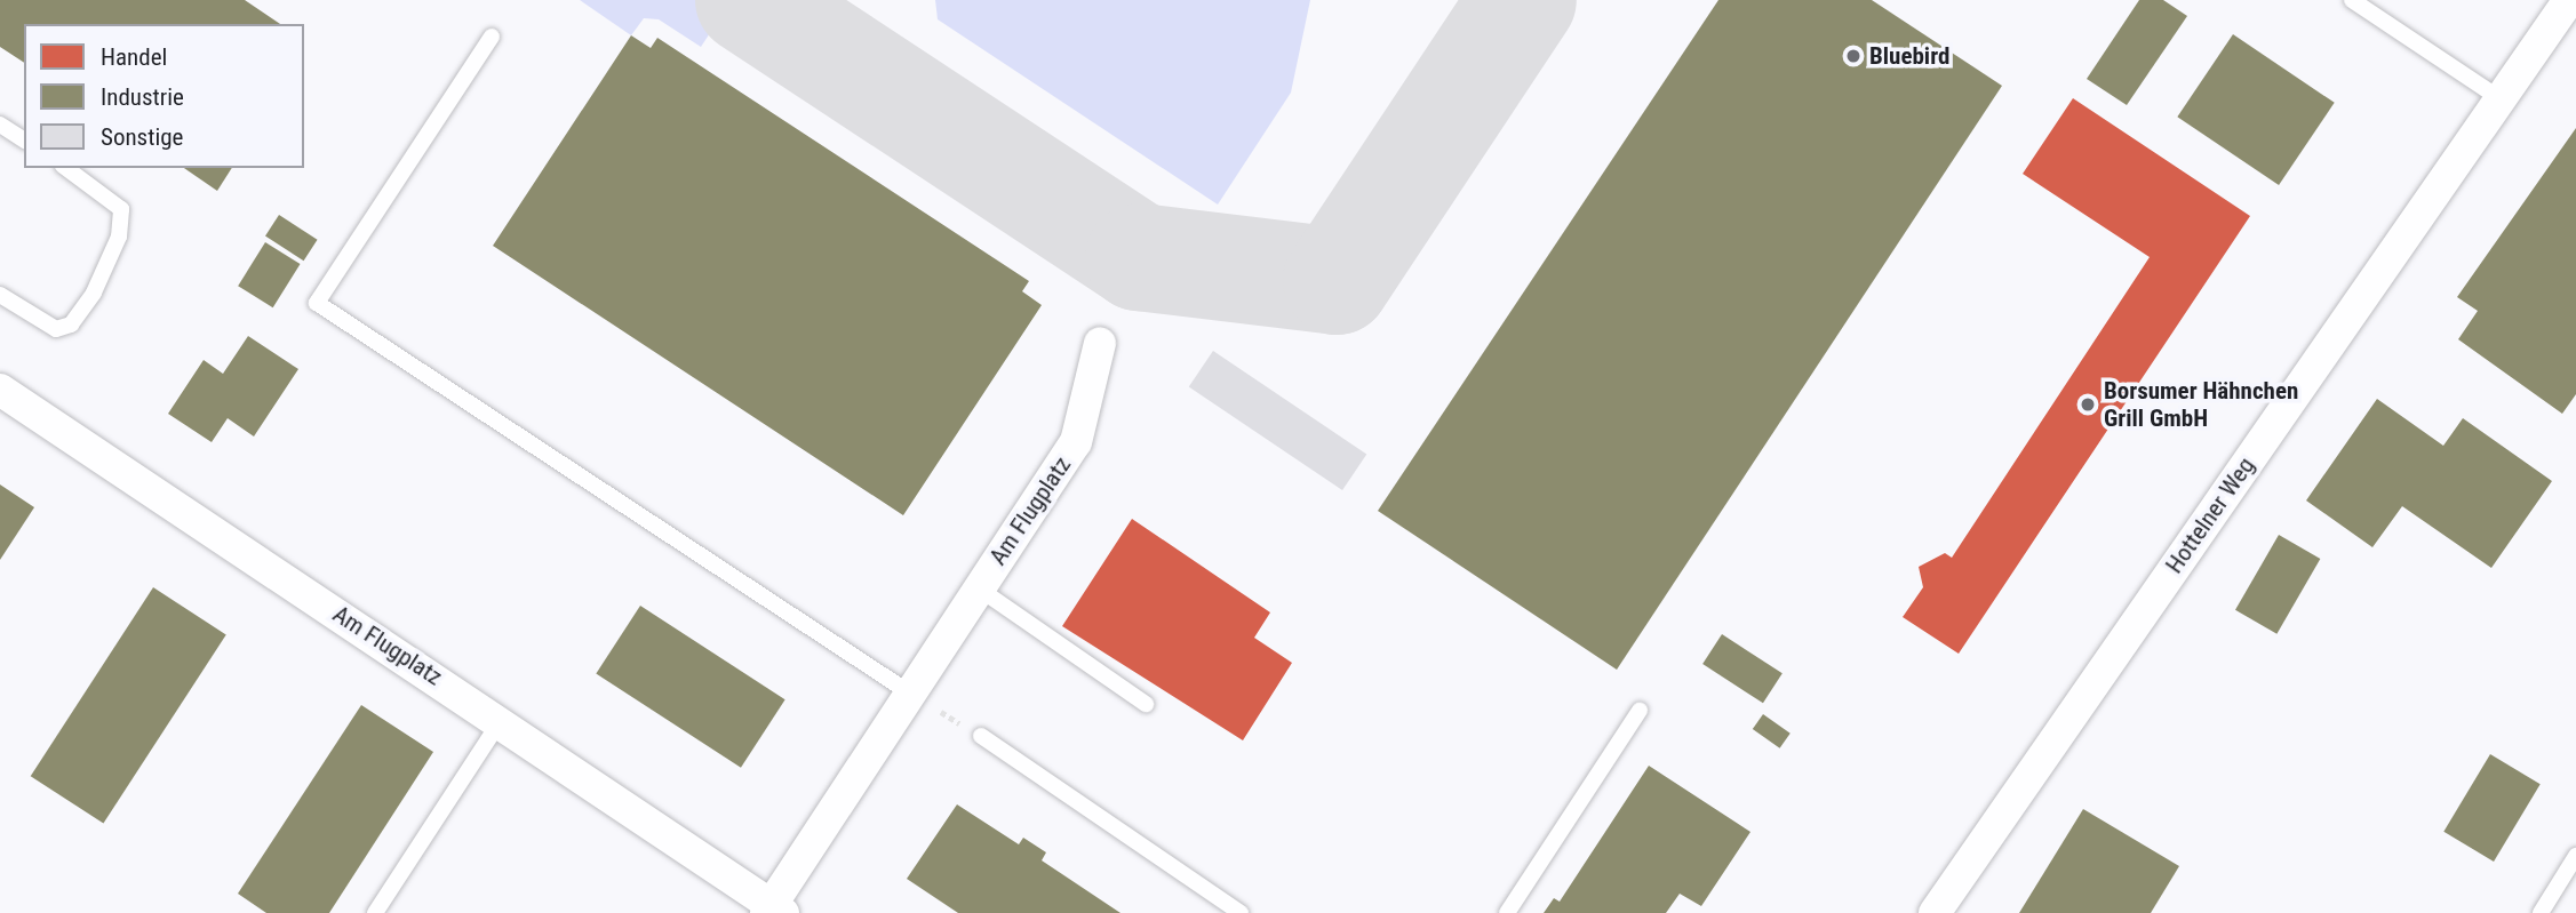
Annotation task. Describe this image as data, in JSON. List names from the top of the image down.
{
  "streets": {
    "street": ["Am Flugplatz", "Hottelner Weg"]
  },
  "places": ["Bluebird", "Borsumer Hähnchen Grill GmbH"],
  "legend": ["Handel", "Industrie", "Sonstige"]
}
